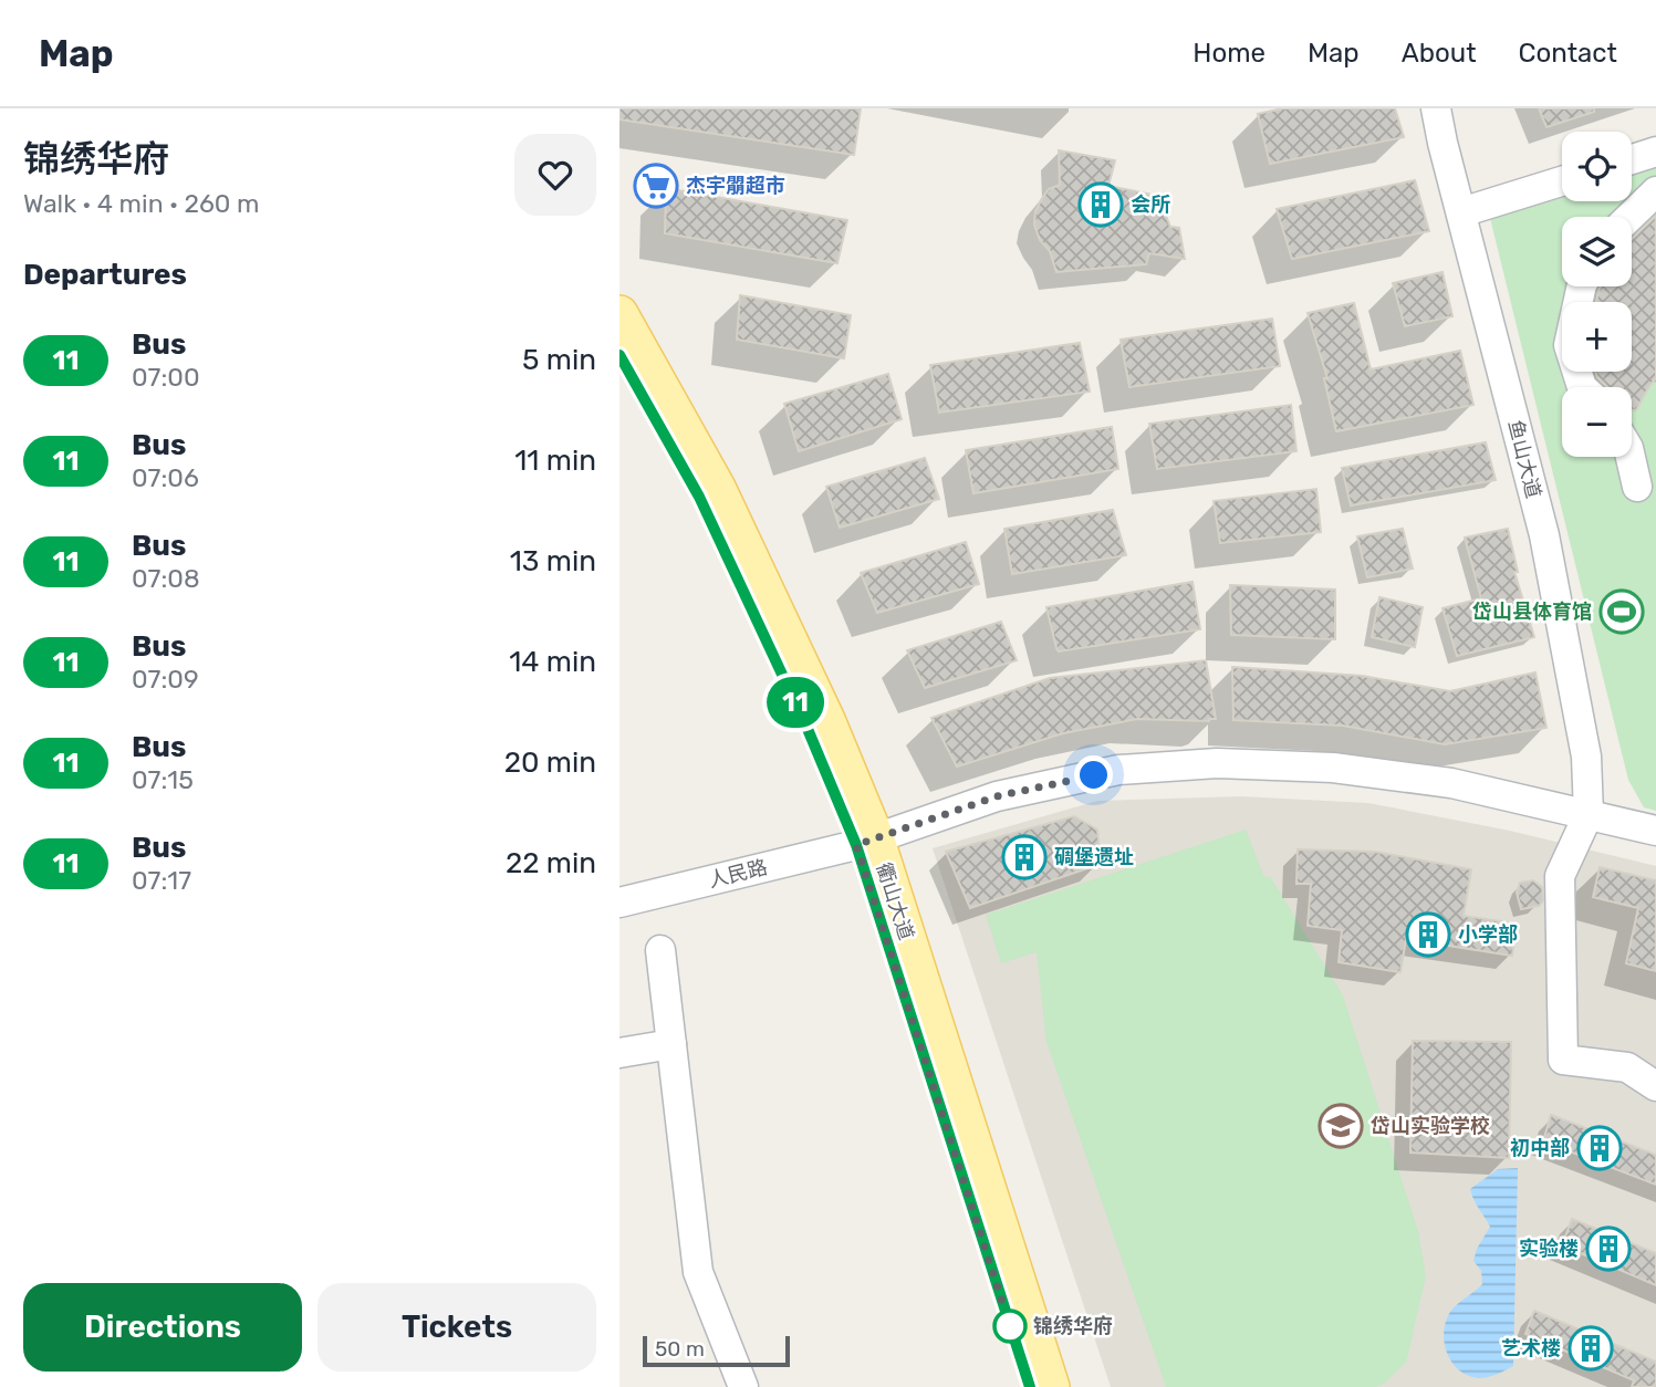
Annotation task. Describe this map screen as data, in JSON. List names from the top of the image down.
{
  "streets": {
    "main road": ["衢山大道"],
    "street": ["鱼山大道", "人民路"]
  },
  "crossings": [
    ["鱼山大道", "人民路"],
    ["人民路", "衢山大道"]
  ],
  "places": {
    "supermarket": ["杰宇朤超市"],
    "building": [
      "会所",
      "碉堡遗址",
      "小学部",
      "初中部",
      "实验楼",
      "艺术楼"
    ],
    "sports": ["岱山县体育馆"],
    "school or university": ["岱山实验学校"],
    "other": ["锦绣华府"]
  },
  "lines": ["bus line 11"],
  "scale_bar": "50 m",
  "page": {
    "header": "Map",
    "nav": [
      "Home",
      "Map",
      "About",
      "Contact"
    ],
    "heading": [
      ["锦绣华府", "Walk · 4 min · 260 m"],
      "Departures"
    ],
    "on_map": "11",
    "map_buttons": ["+", "−"],
    "list": [
      {
        "mark": "11",
        "name": "Bus",
        "note": "07:00",
        "value": "5 min"
      },
      {
        "mark": "11",
        "name": "Bus",
        "note": "07:06",
        "value": "11 min"
      },
      {
        "mark": "11",
        "name": "Bus",
        "note": "07:08",
        "value": "13 min"
      },
      {
        "mark": "11",
        "name": "Bus",
        "note": "07:09",
        "value": "14 min"
      },
      {
        "mark": "11",
        "name": "Bus",
        "note": "07:15",
        "value": "20 min"
      },
      {
        "mark": "11",
        "name": "Bus",
        "note": "07:17",
        "value": "22 min"
      }
    ],
    "buttons": ["Directions", "Tickets"],
    "scale": "50 m"
  }
}
